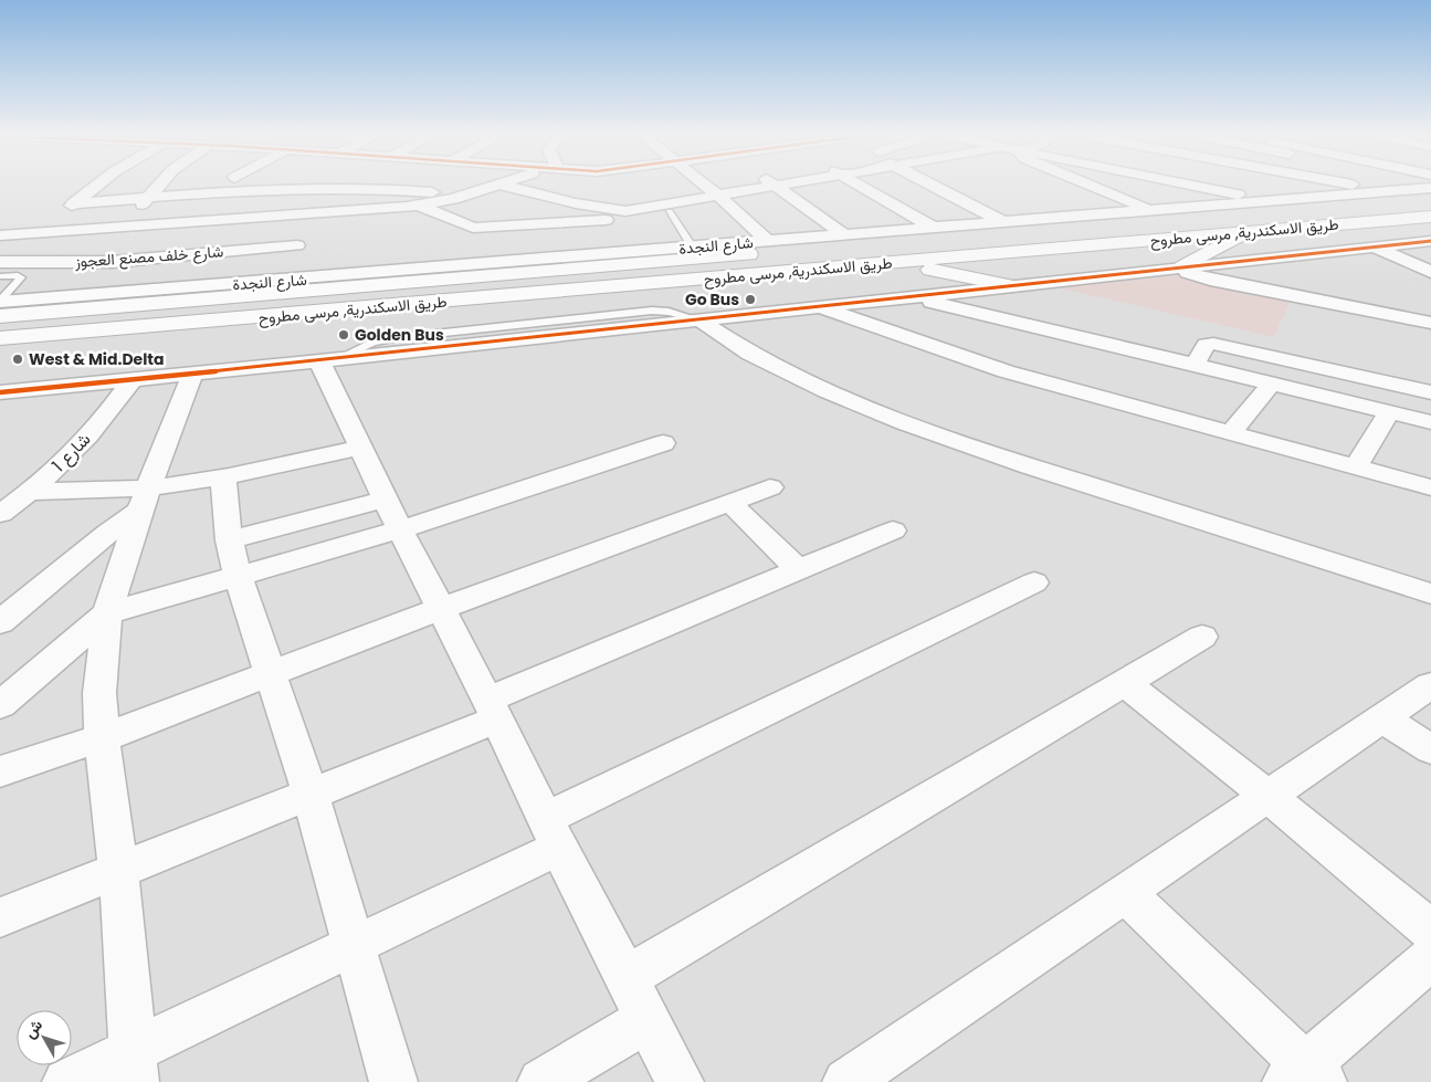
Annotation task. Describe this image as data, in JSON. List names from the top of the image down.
{
  "streets": {
    "main road": ["طريق الاسكندرية, مرسى مطروح"],
    "street": ["شارع النجدة", "شارع خلف مصنع العجوز", "شارع 1"]
  },
  "crossings": [
    ["طريق الاسكندرية, مرسى مطروح", "شارع النجدة"]
  ],
  "places": ["Go Bus", "Golden Bus", "West & Mid.Delta"],
  "north": "top left"
}
